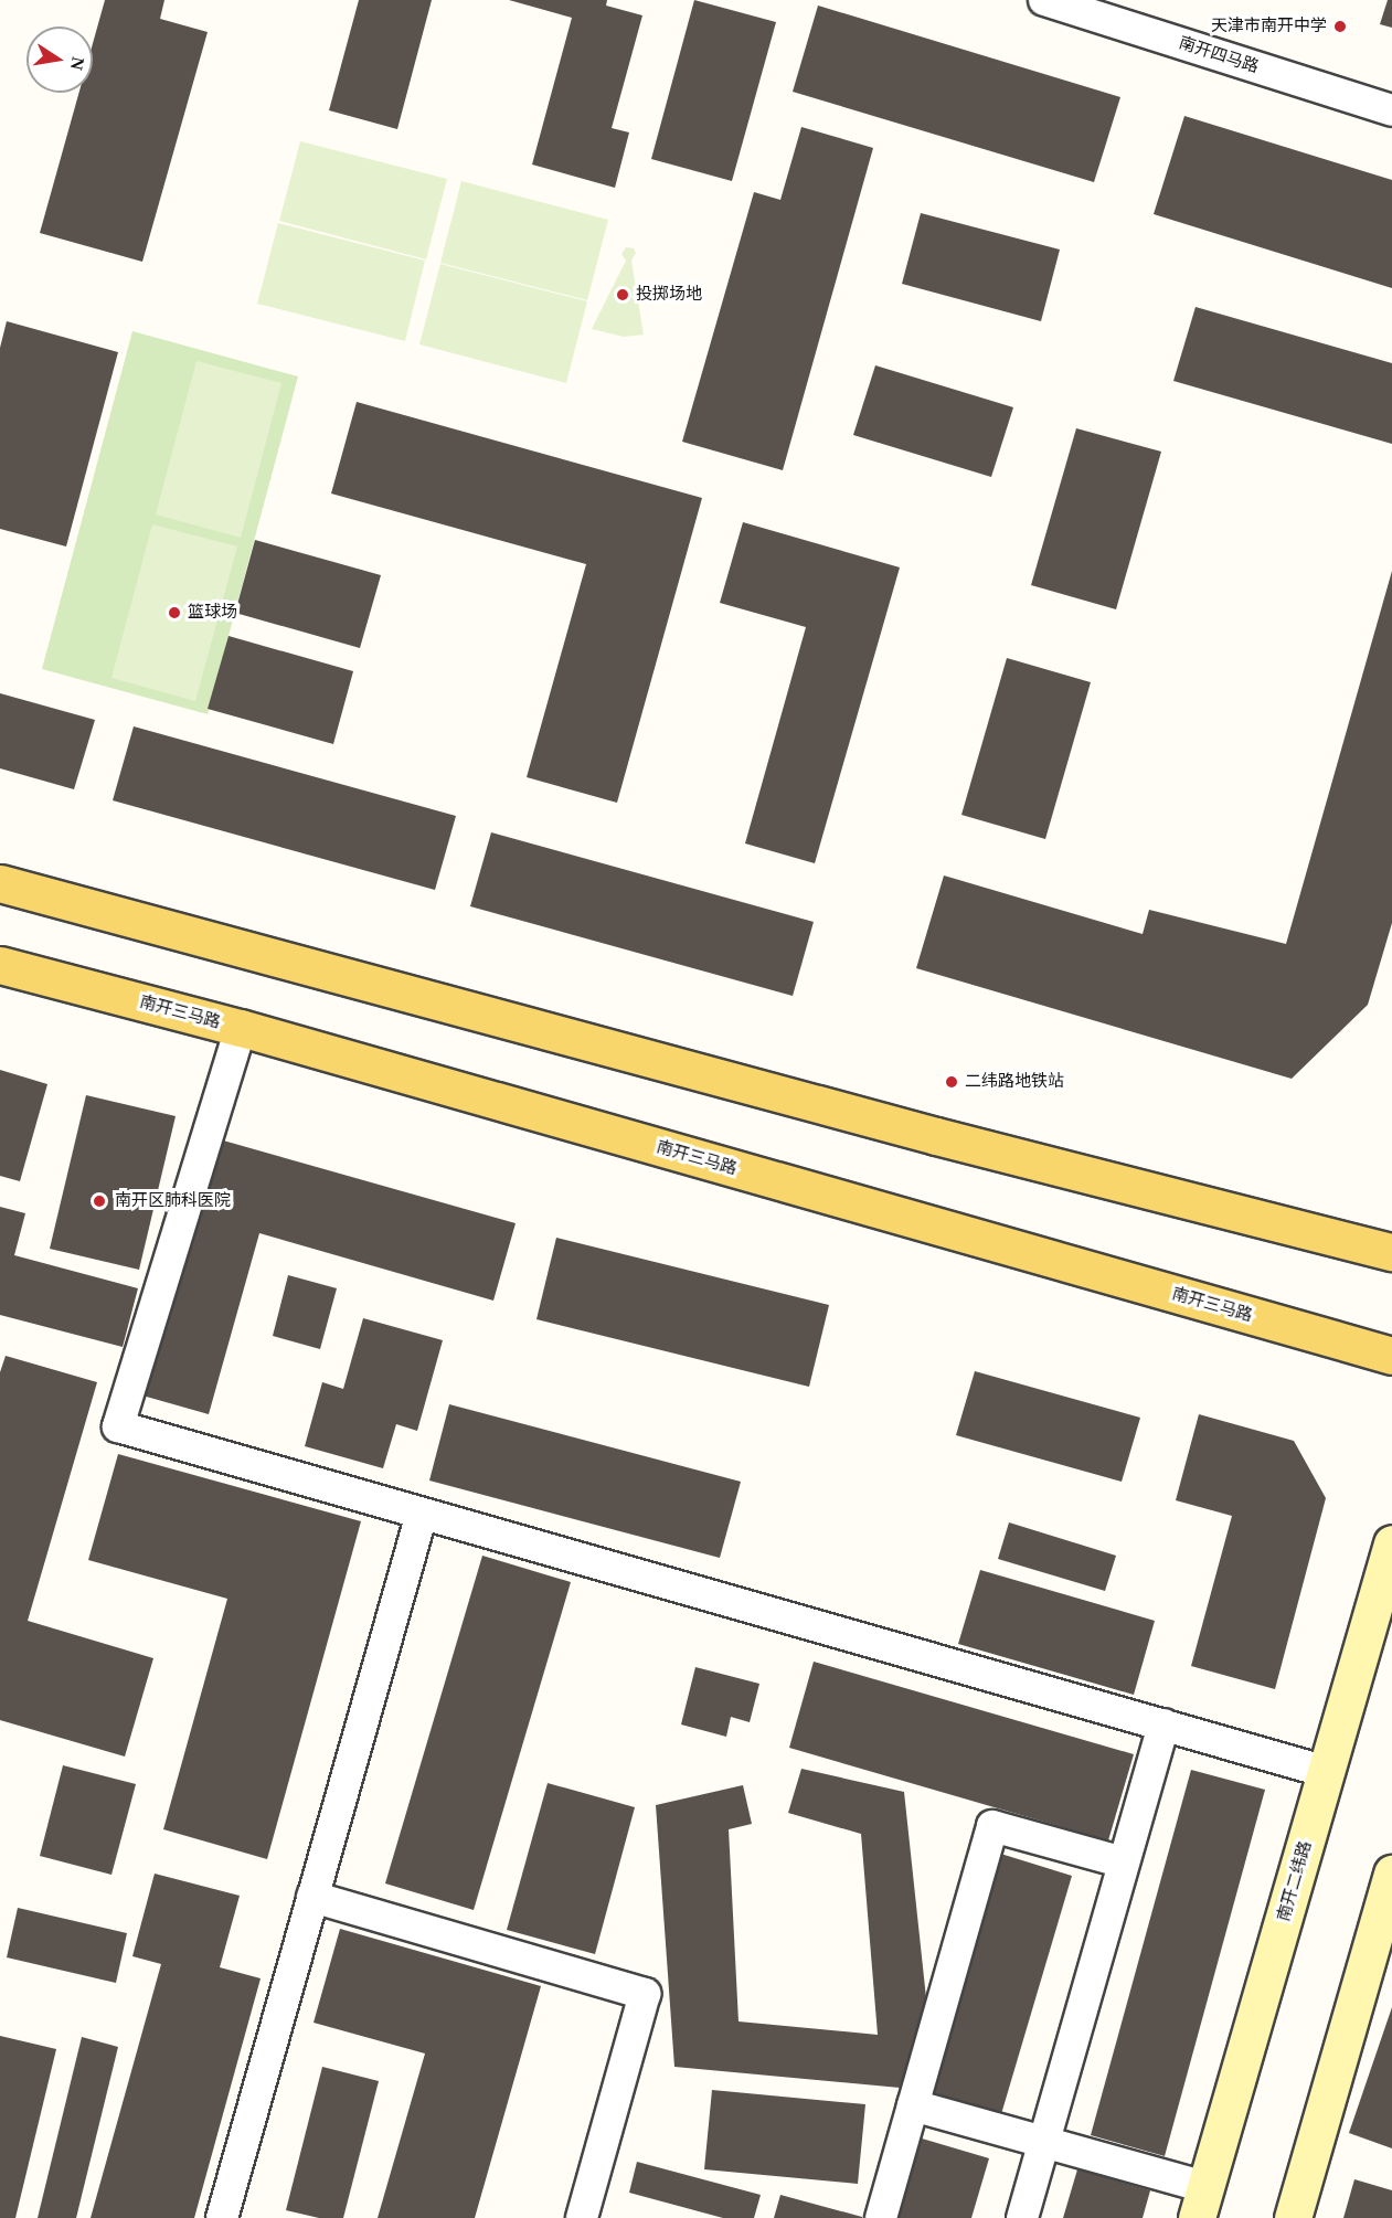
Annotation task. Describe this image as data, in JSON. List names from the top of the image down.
{
  "streets": {
    "main road": ["南开三马路", "南开二纬路"],
    "street": ["南开四马路"]
  },
  "places": [
    "天津市南开中学",
    "投掷场地",
    "篮球场",
    "二纬路地铁站",
    "南开区肺科医院"
  ],
  "north": "right"
}
